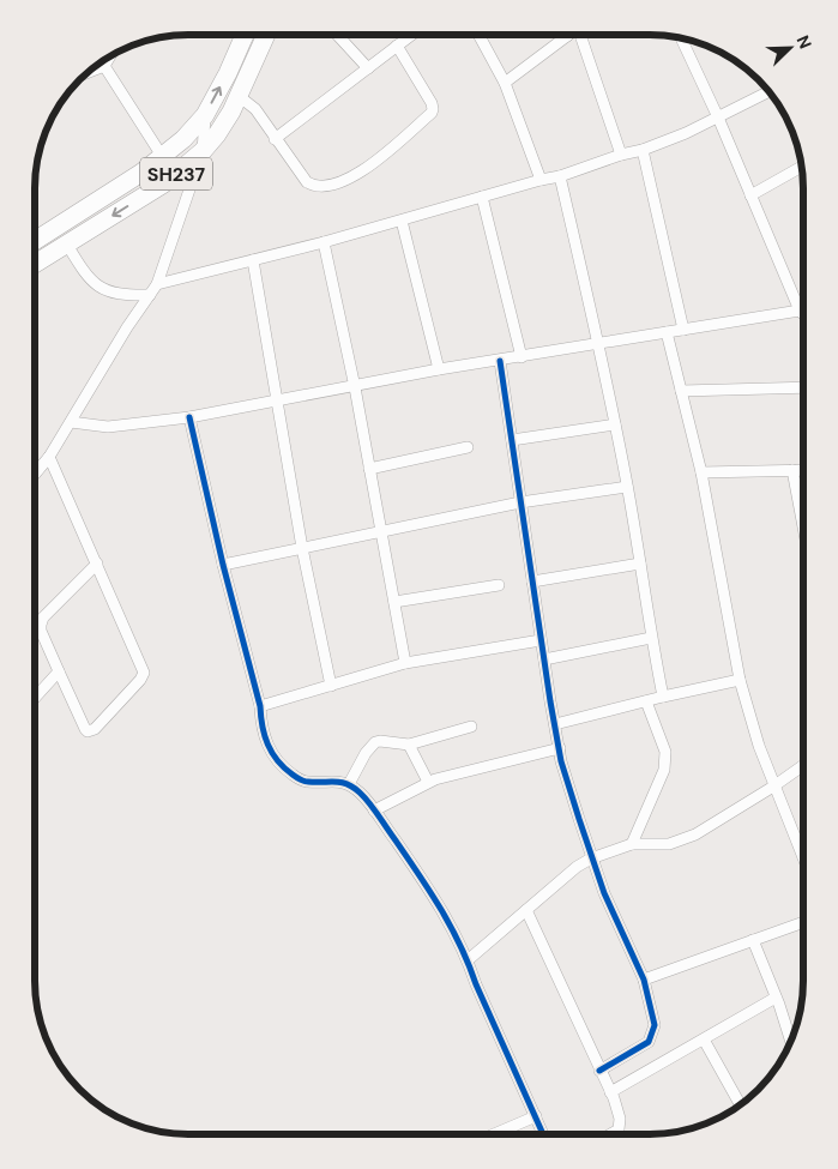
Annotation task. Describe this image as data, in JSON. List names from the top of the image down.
{
  "streets": {
    "main road": ["SH237"]
  },
  "north": "top right"
}
